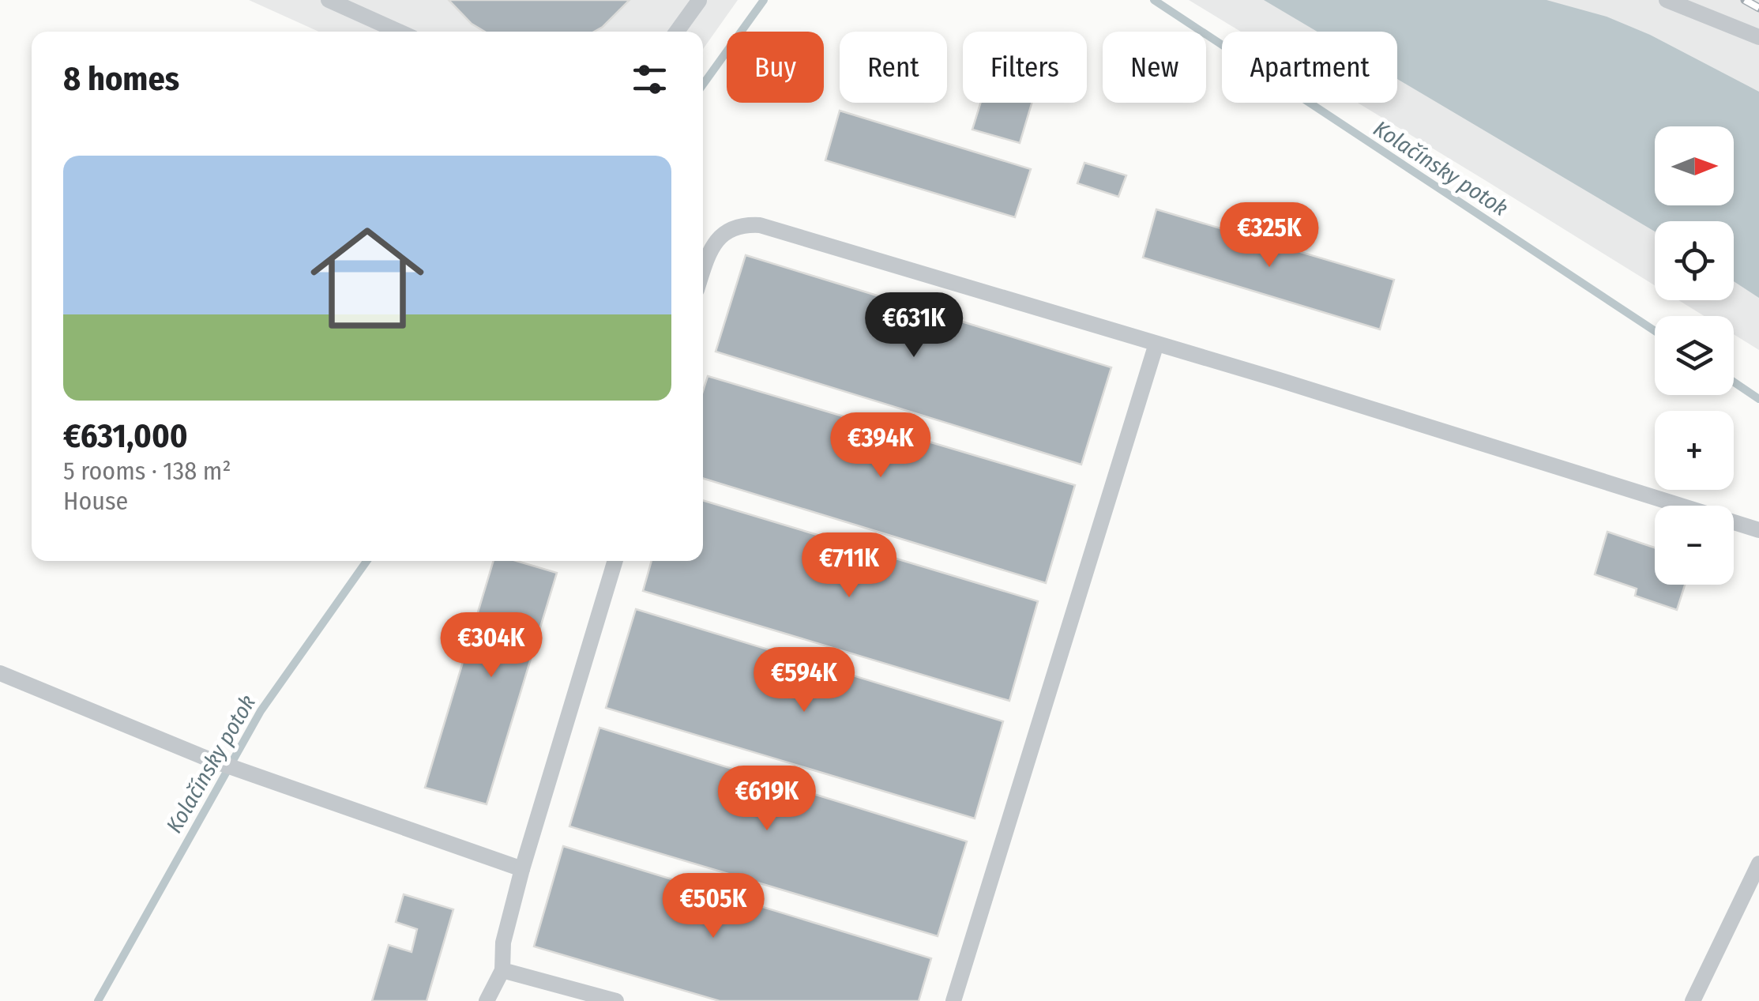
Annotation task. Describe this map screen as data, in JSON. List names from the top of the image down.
{
  "water": ["Kolačínsky potok"],
  "north": "right",
  "page": {
    "chip": [
      "Buy",
      "Rent",
      "Filters",
      "New",
      "Apartment"
    ],
    "heading": "8 homes",
    "map_buttons": ["+", "−"],
    "list": [
      {
        "name": "€631,000",
        "note": "5 rooms · 138 m² · House"
      }
    ],
    "price": [
      "€325K",
      "€631K",
      "€394K",
      "€711K",
      "€304K",
      "€594K",
      "€619K",
      "€505K"
    ]
  }
}
